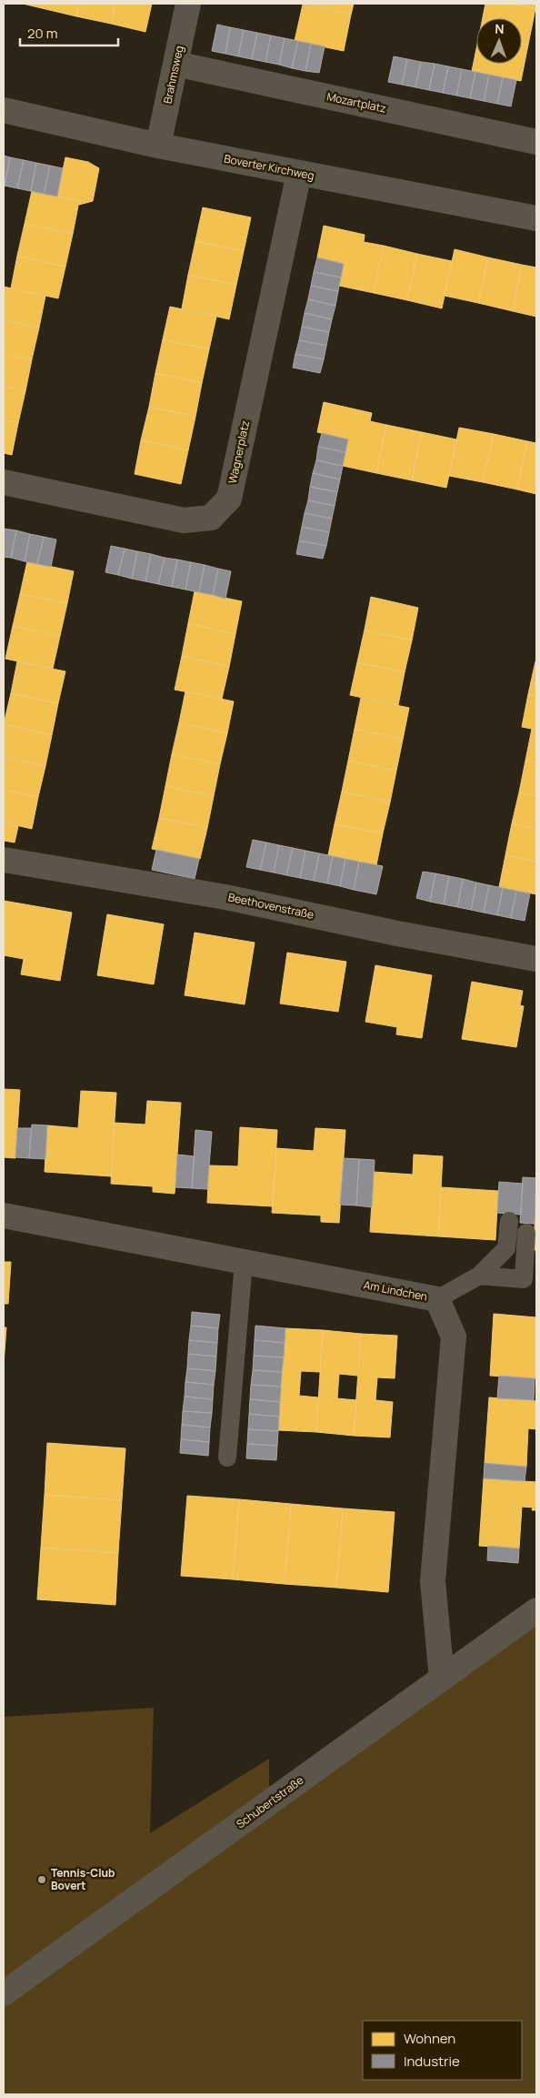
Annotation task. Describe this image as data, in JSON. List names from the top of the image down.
{
  "streets": {
    "street": [
      "Brahmsweg",
      "Mozartplatz",
      "Boverter Kirchweg",
      "Wagnerplatz",
      "Beethovenstraße",
      "Am Lindchen",
      "Schubertstraße"
    ]
  },
  "crossings": [
    ["Brahmsweg", "Mozartplatz"],
    ["Brahmsweg", "Boverter Kirchweg"],
    ["Boverter Kirchweg", "Wagnerplatz"],
    ["Am Lindchen", "Schubertstraße"]
  ],
  "places": ["Tennis-Club Bovert"],
  "legend": ["Wohnen", "Industrie"],
  "scale_bar": "20 m",
  "north": "top"
}
